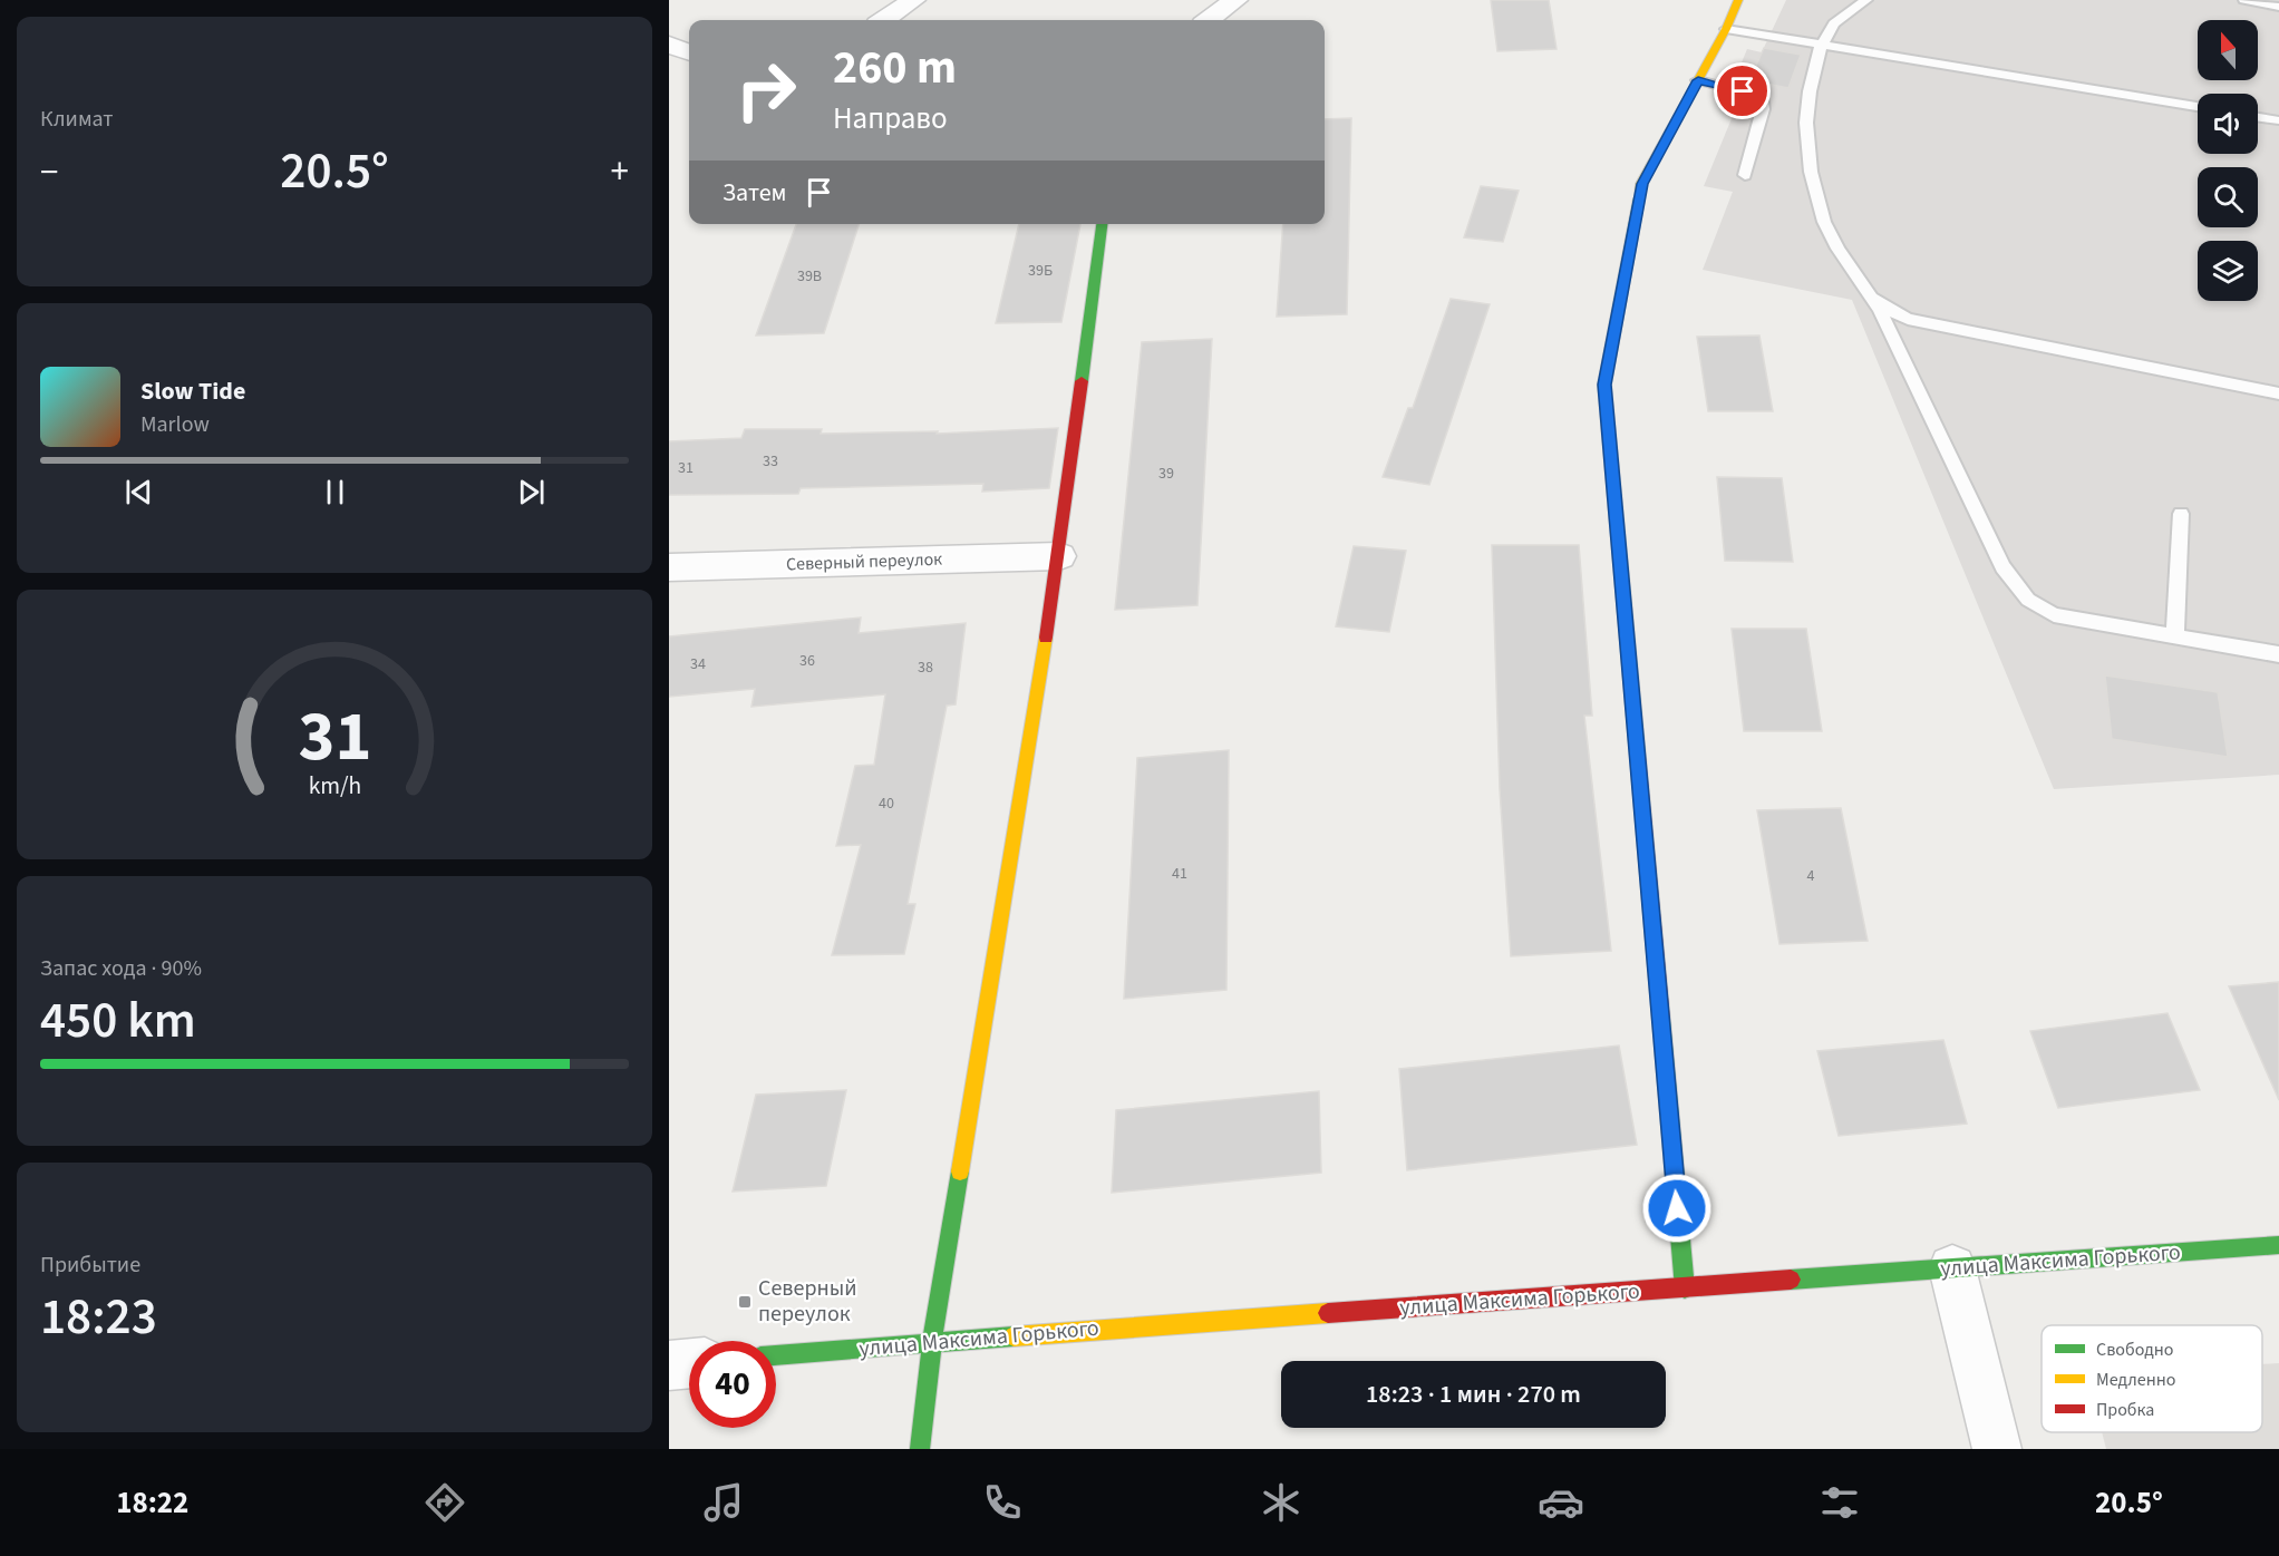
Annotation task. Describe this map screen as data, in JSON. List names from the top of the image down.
{
  "streets": {
    "street": ["Северный переулок", "улица Максима Горького"]
  },
  "places": {
    "transit": ["Северный переулок"]
  },
  "house_numbers": [
    "39Б",
    "39В",
    "33",
    "31",
    "39",
    "36",
    "34",
    "38",
    "40",
    "41",
    "4"
  ],
  "legend": ["Свободно", "Медленно", "Пробка"],
  "north": "top",
  "page": {
    "tile": [
      "Климат",
      ["Запас хода · 90%", "450 km"],
      ["Прибытие", "18:23"]
    ],
    "turn": ["260 m", "Направо"],
    "heat": ["−", "20.5°", "+"],
    "then": "Затем",
    "song": ["Slow Tide", "Marlow"],
    "limit": "40",
    "trip": "18:23 · 1 мин · 270 m",
    "tabs": ["18:22", "20.5°"],
    "gauge": ["31", "km/h"]
  }
}
